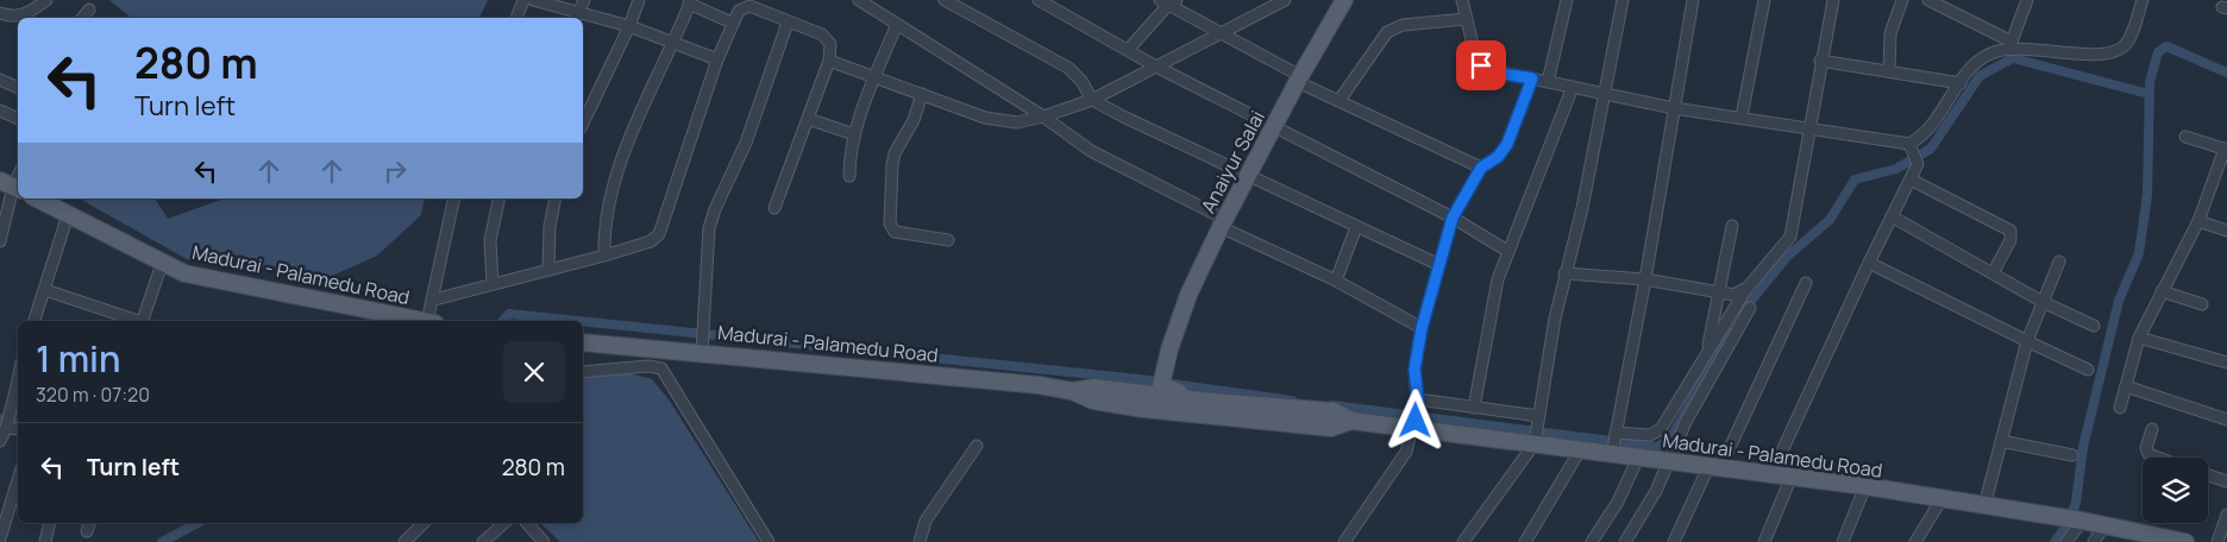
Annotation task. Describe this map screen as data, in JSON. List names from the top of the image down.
{
  "streets": {
    "main road": ["Anaiyur Salai", "Madurai - Palamedu Road"]
  },
  "crossings": [
    ["Anaiyur Salai", "Madurai - Palamedu Road"]
  ],
  "page": {
    "turn": ["280 m", "Turn left"],
    "heading": ["1 min", "320 m · 07:20"],
    "list": [
      {
        "name": "Turn left",
        "value": "280 m"
      }
    ]
  }
}
